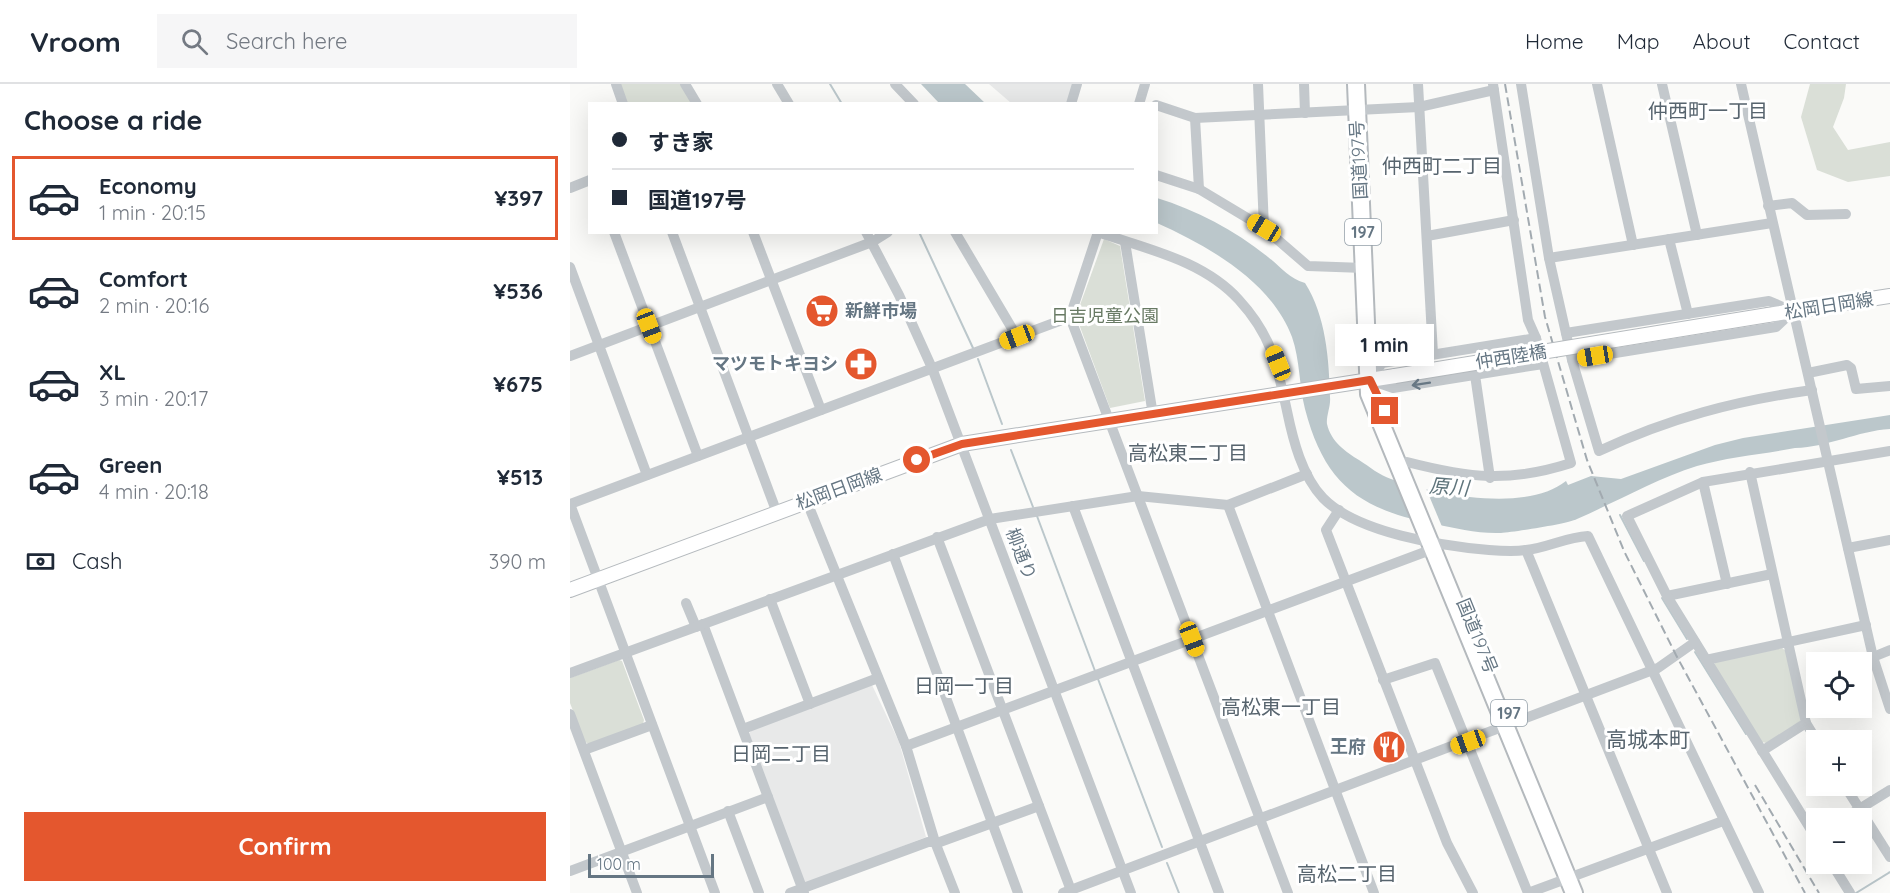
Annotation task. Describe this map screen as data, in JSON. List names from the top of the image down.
{
  "streets": {
    "highway": ["国道197号", "197"],
    "main road": ["松岡日岡線", "仲西陸橋"],
    "street": ["柳通り"]
  },
  "crossings": [
    ["国道197号", "松岡日岡線"],
    ["国道197号", "仲西陸橋"],
    ["松岡日岡線", "仲西陸橋"],
    ["松岡日岡線", "柳通り"]
  ],
  "districts": [
    "仲西町一丁目",
    "仲西町二丁目",
    "高松東二丁目",
    "日岡一丁目",
    "高松東一丁目",
    "高城本町",
    "日岡二丁目",
    "高松二丁目"
  ],
  "water": ["原川"],
  "parks": ["日吉児童公園"],
  "places": {
    "supermarket": ["新鮮市場"],
    "pharmacy": ["マツモトキヨシ"],
    "restaurant": ["王府"]
  },
  "scale_bar": "100 m",
  "page": {
    "header": "Vroom",
    "search": "Search here",
    "nav": [
      "Home",
      "Map",
      "About",
      "Contact"
    ],
    "heading": "Choose a ride",
    "banner": ["すき家", "国道197号"],
    "list": [
      {
        "name": "Economy",
        "note": "1 min · 20:15",
        "value": "¥397"
      },
      {
        "name": "Comfort",
        "note": "2 min · 20:16",
        "value": "¥536"
      },
      {
        "name": "XL",
        "note": "3 min · 20:17",
        "value": "¥675"
      },
      {
        "name": "Green",
        "note": "4 min · 20:18",
        "value": "¥513"
      }
    ],
    "bubble": "1 min",
    "pay": ["Cash", "390 m"],
    "map_buttons": ["+", "−"],
    "buttons": "Confirm",
    "scale": "100 m"
  }
}
